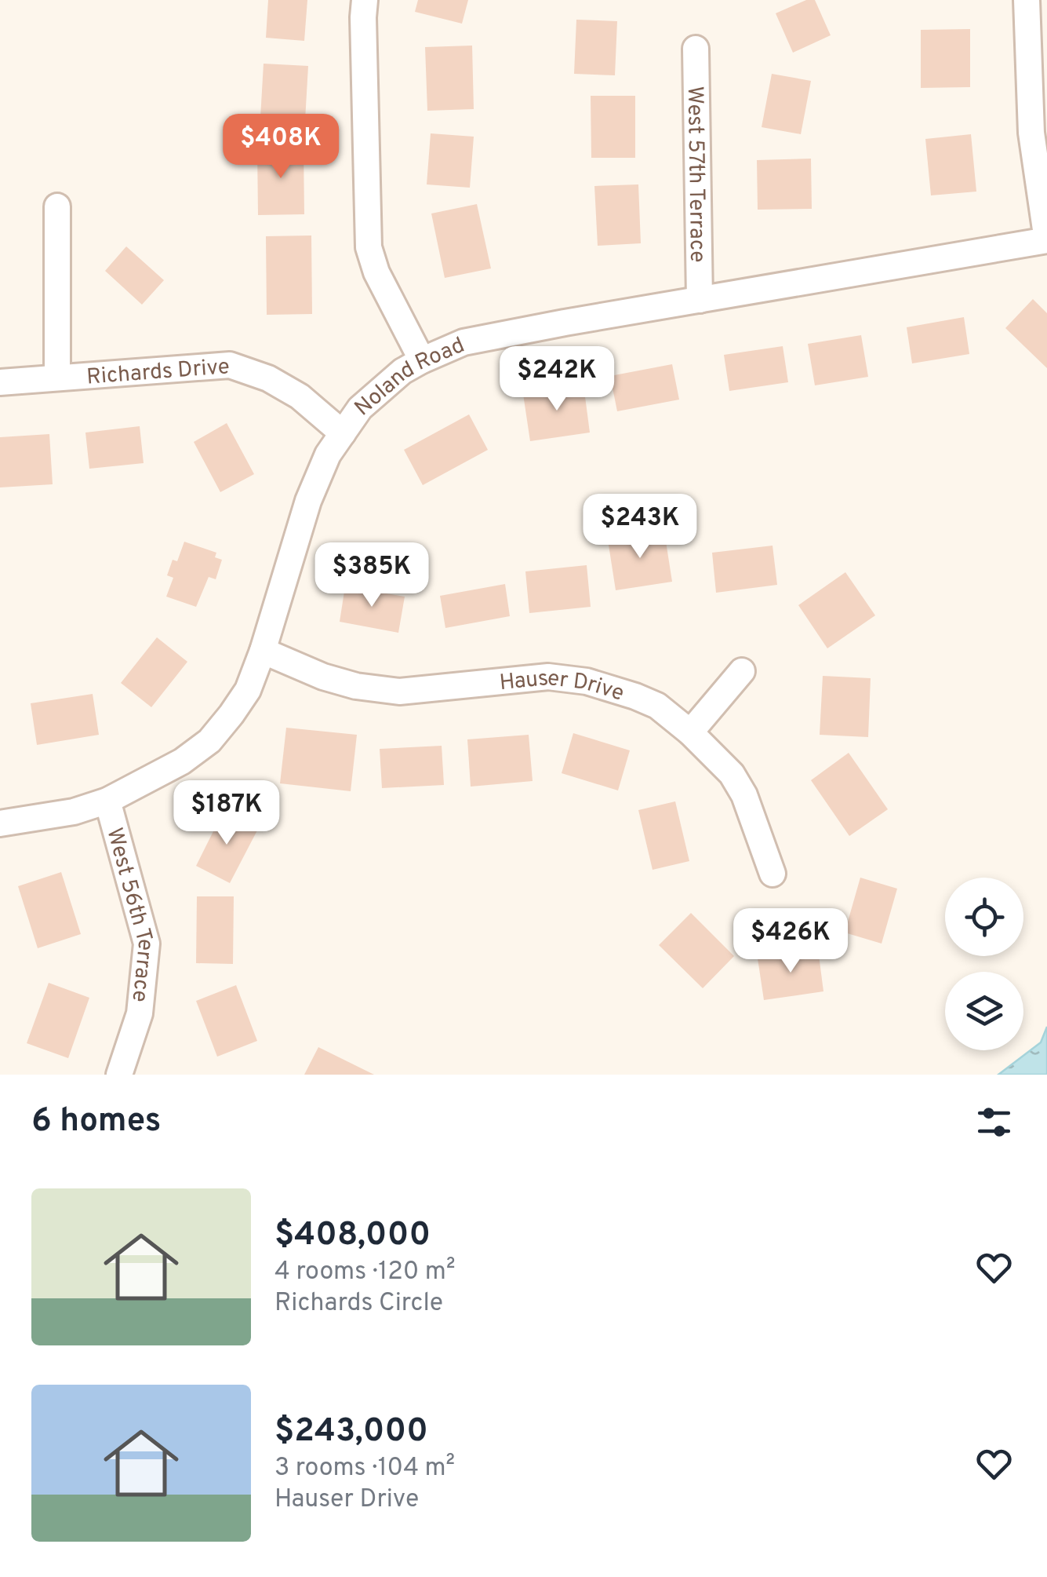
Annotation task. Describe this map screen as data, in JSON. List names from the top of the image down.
{
  "streets": {
    "street": [
      "West 57th Terrace",
      "Richards Drive",
      "Noland Road",
      "Hauser Drive",
      "West 56th Terrace"
    ]
  },
  "crossings": [
    ["West 57th Terrace", "Noland Road"],
    ["Richards Drive", "Noland Road"],
    ["Noland Road", "Hauser Drive"],
    ["Noland Road", "West 56th Terrace"]
  ],
  "page": {
    "price": [
      "$408K",
      "$242K",
      "$243K",
      "$385K",
      "$187K",
      "$426K"
    ],
    "heading": "6 homes",
    "list": [
      {
        "name": "$408,000",
        "note": "4 rooms · 120 m² · Richards Circle"
      },
      {
        "name": "$243,000",
        "note": "3 rooms · 104 m² · Hauser Drive"
      }
    ]
  }
}
